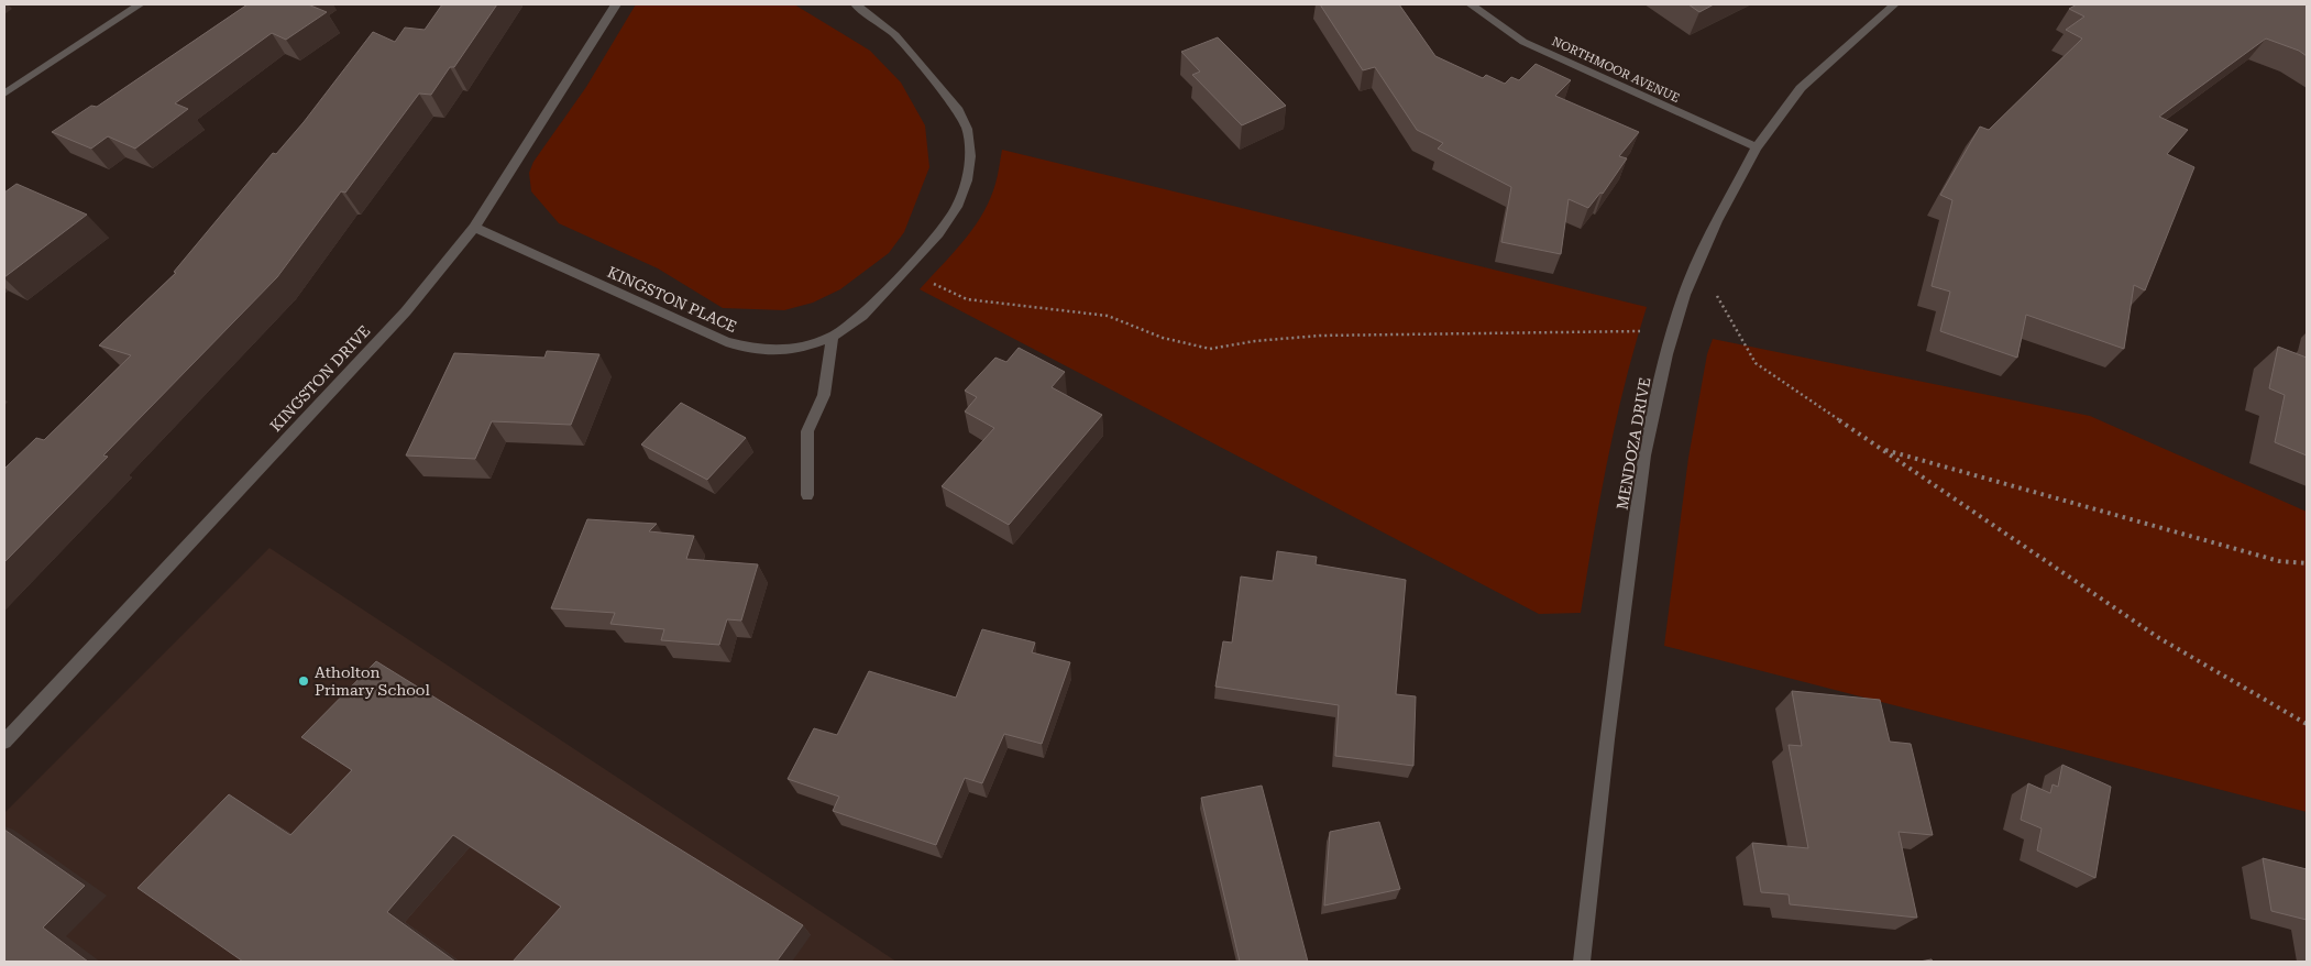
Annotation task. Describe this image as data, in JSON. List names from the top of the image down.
{
  "streets": {
    "street": [
      "NORTHMOOR AVENUE",
      "KINGSTON PLACE",
      "KINGSTON DRIVE",
      "MENDOZA DRIVE"
    ]
  },
  "crossings": [
    ["NORTHMOOR AVENUE", "MENDOZA DRIVE"],
    ["KINGSTON PLACE", "KINGSTON DRIVE"]
  ],
  "places": ["Atholton Primary School"]
}
